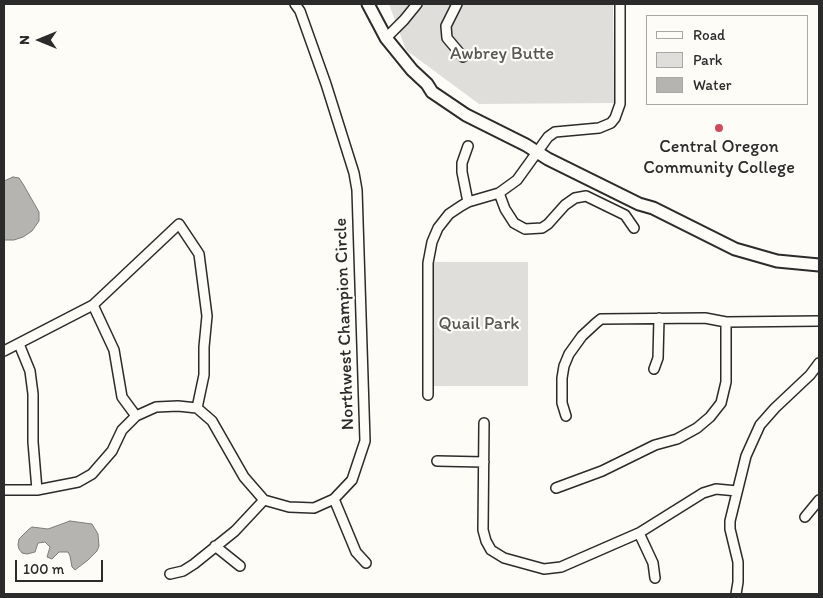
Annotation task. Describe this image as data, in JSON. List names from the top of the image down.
{
  "streets": {
    "street": ["Northwest Champion Circle"]
  },
  "parks": ["Awbrey Butte", "Quail Park"],
  "places": ["Central Oregon Community College"],
  "legend": ["Road", "Park", "Water"],
  "scale_bar": "100 m",
  "north": "left"
}
